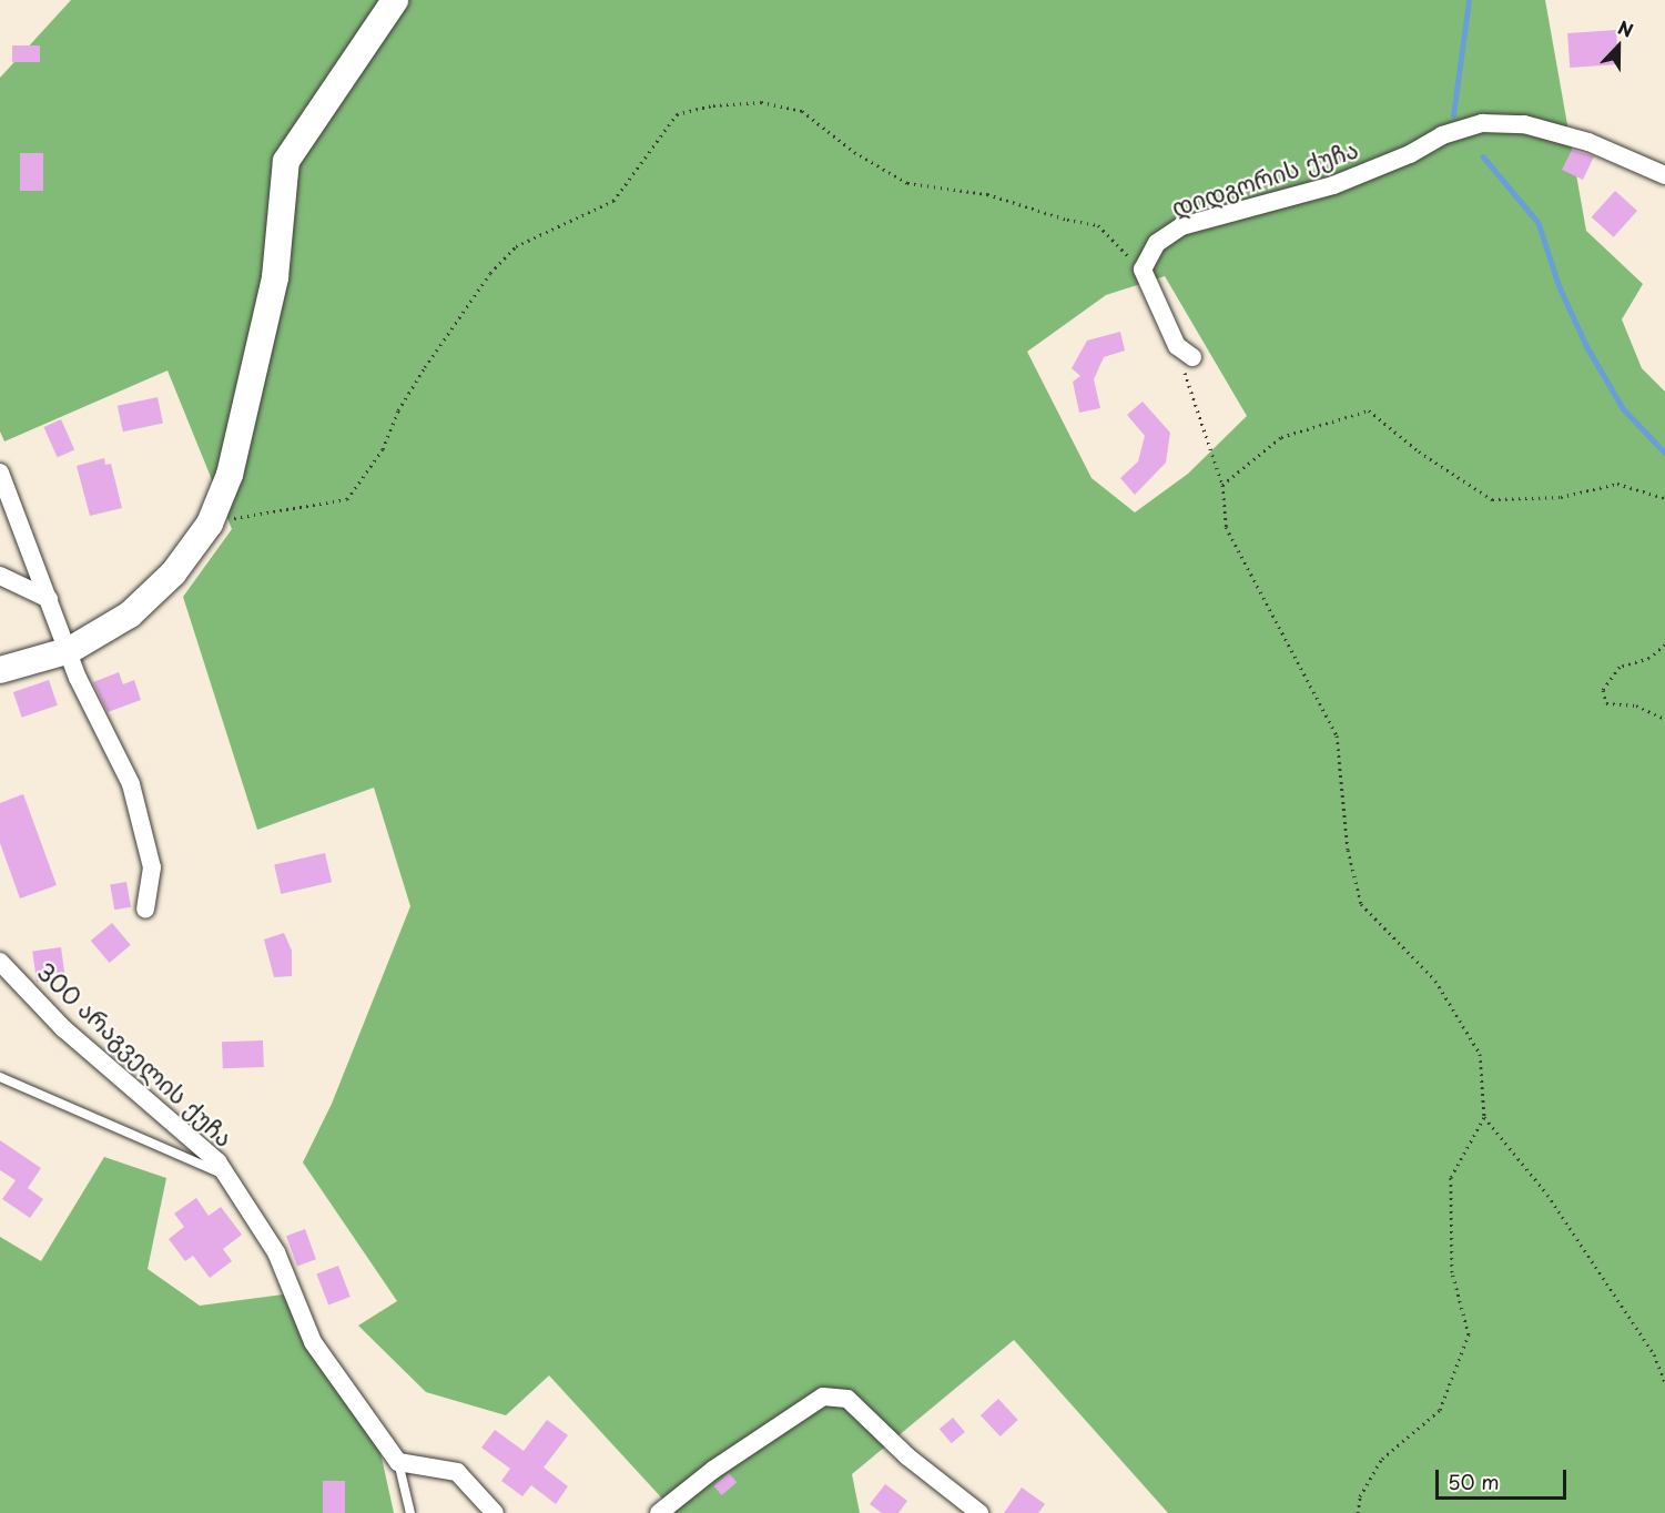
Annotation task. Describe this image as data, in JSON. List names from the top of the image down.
{
  "streets": {
    "street": ["დიდგორის ქუჩა", "300 არაგველის ქუჩა"]
  },
  "scale_bar": "50 m",
  "north": "top"
}
